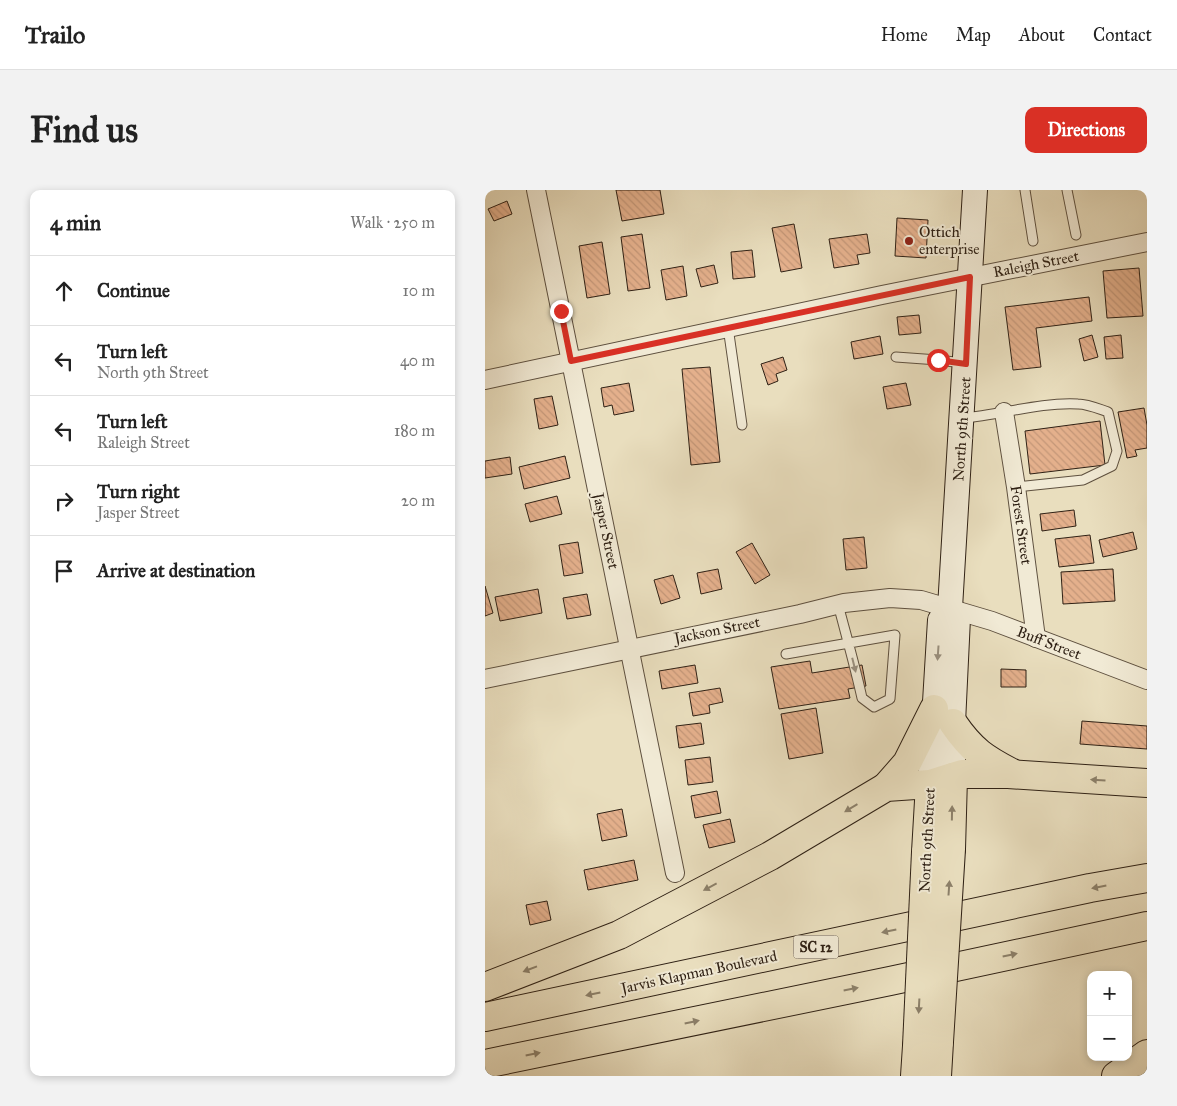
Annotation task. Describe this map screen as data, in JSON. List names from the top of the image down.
{
  "streets": {
    "main road": ["North 9th Street", "SC 12", "Jarvis Klapman Boulevard"],
    "street": [
      "Raleigh Street",
      "Forest Street",
      "Jasper Street",
      "Jackson Street",
      "Buff Street"
    ]
  },
  "crossings": [
    ["Raleigh Street", "North 9th Street"],
    ["Raleigh Street", "Jasper Street"],
    ["North 9th Street", "Jackson Street"],
    ["North 9th Street", "Buff Street"],
    ["Forest Street", "Buff Street"],
    ["Jasper Street", "Jackson Street"],
    ["Jackson Street", "Buff Street"]
  ],
  "places": ["Ottich enterprise"],
  "page": {
    "header": "Trailo",
    "nav": [
      "Home",
      "Map",
      "About",
      "Contact"
    ],
    "buttons": "Directions",
    "title": "Find us",
    "heading": ["4 min", "Walk · 250 m"],
    "list": [
      ["Continue", "10 m"],
      ["Turn left", "North 9th Street", "40 m"],
      ["Turn left", "Raleigh Street", "180 m"],
      ["Turn right", "Jasper Street", "20 m"],
      "Arrive at destination"
    ],
    "map_buttons": ["+", "−"]
  }
}
